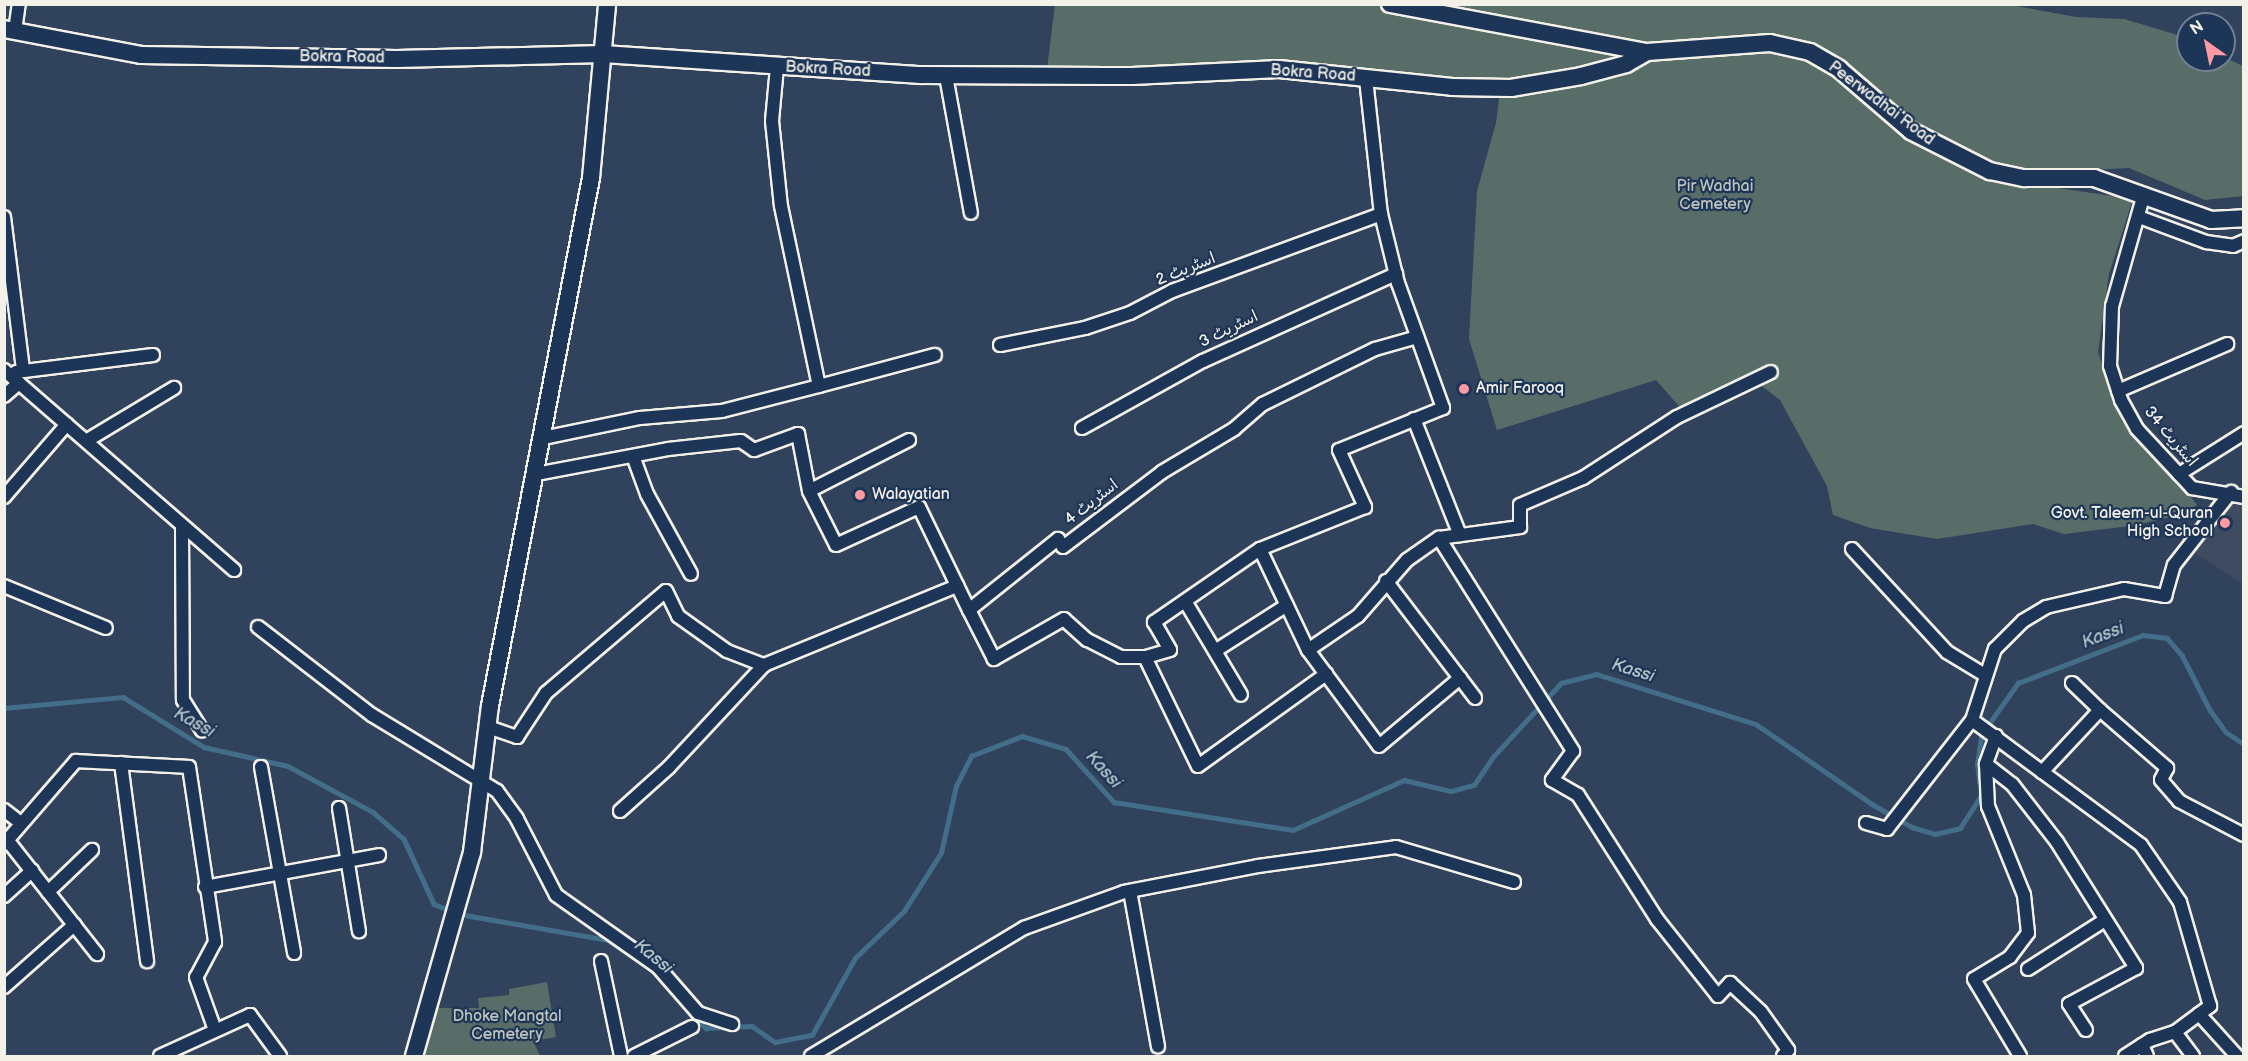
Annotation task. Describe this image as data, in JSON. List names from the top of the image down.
{
  "streets": {
    "street": [
      "Bokra Road",
      "Peerwadhai Road",
      "اسٹریٹ 2",
      "اسٹریٹ 3",
      "اسٹریٹ 34",
      "اسٹریٹ 4"
    ]
  },
  "crossings": [
    ["Bokra Road", "Peerwadhai Road"],
    ["Peerwadhai Road", "اسٹریٹ 34"]
  ],
  "water": ["Kassi"],
  "parks": ["Pir Wadhai Cemetery", "Dhoke Mangtal Cemetery"],
  "places": ["Amir Farooq", "Walayatian", "Govt. Taleem-ul-Quran High School"],
  "north": "top left"
}
